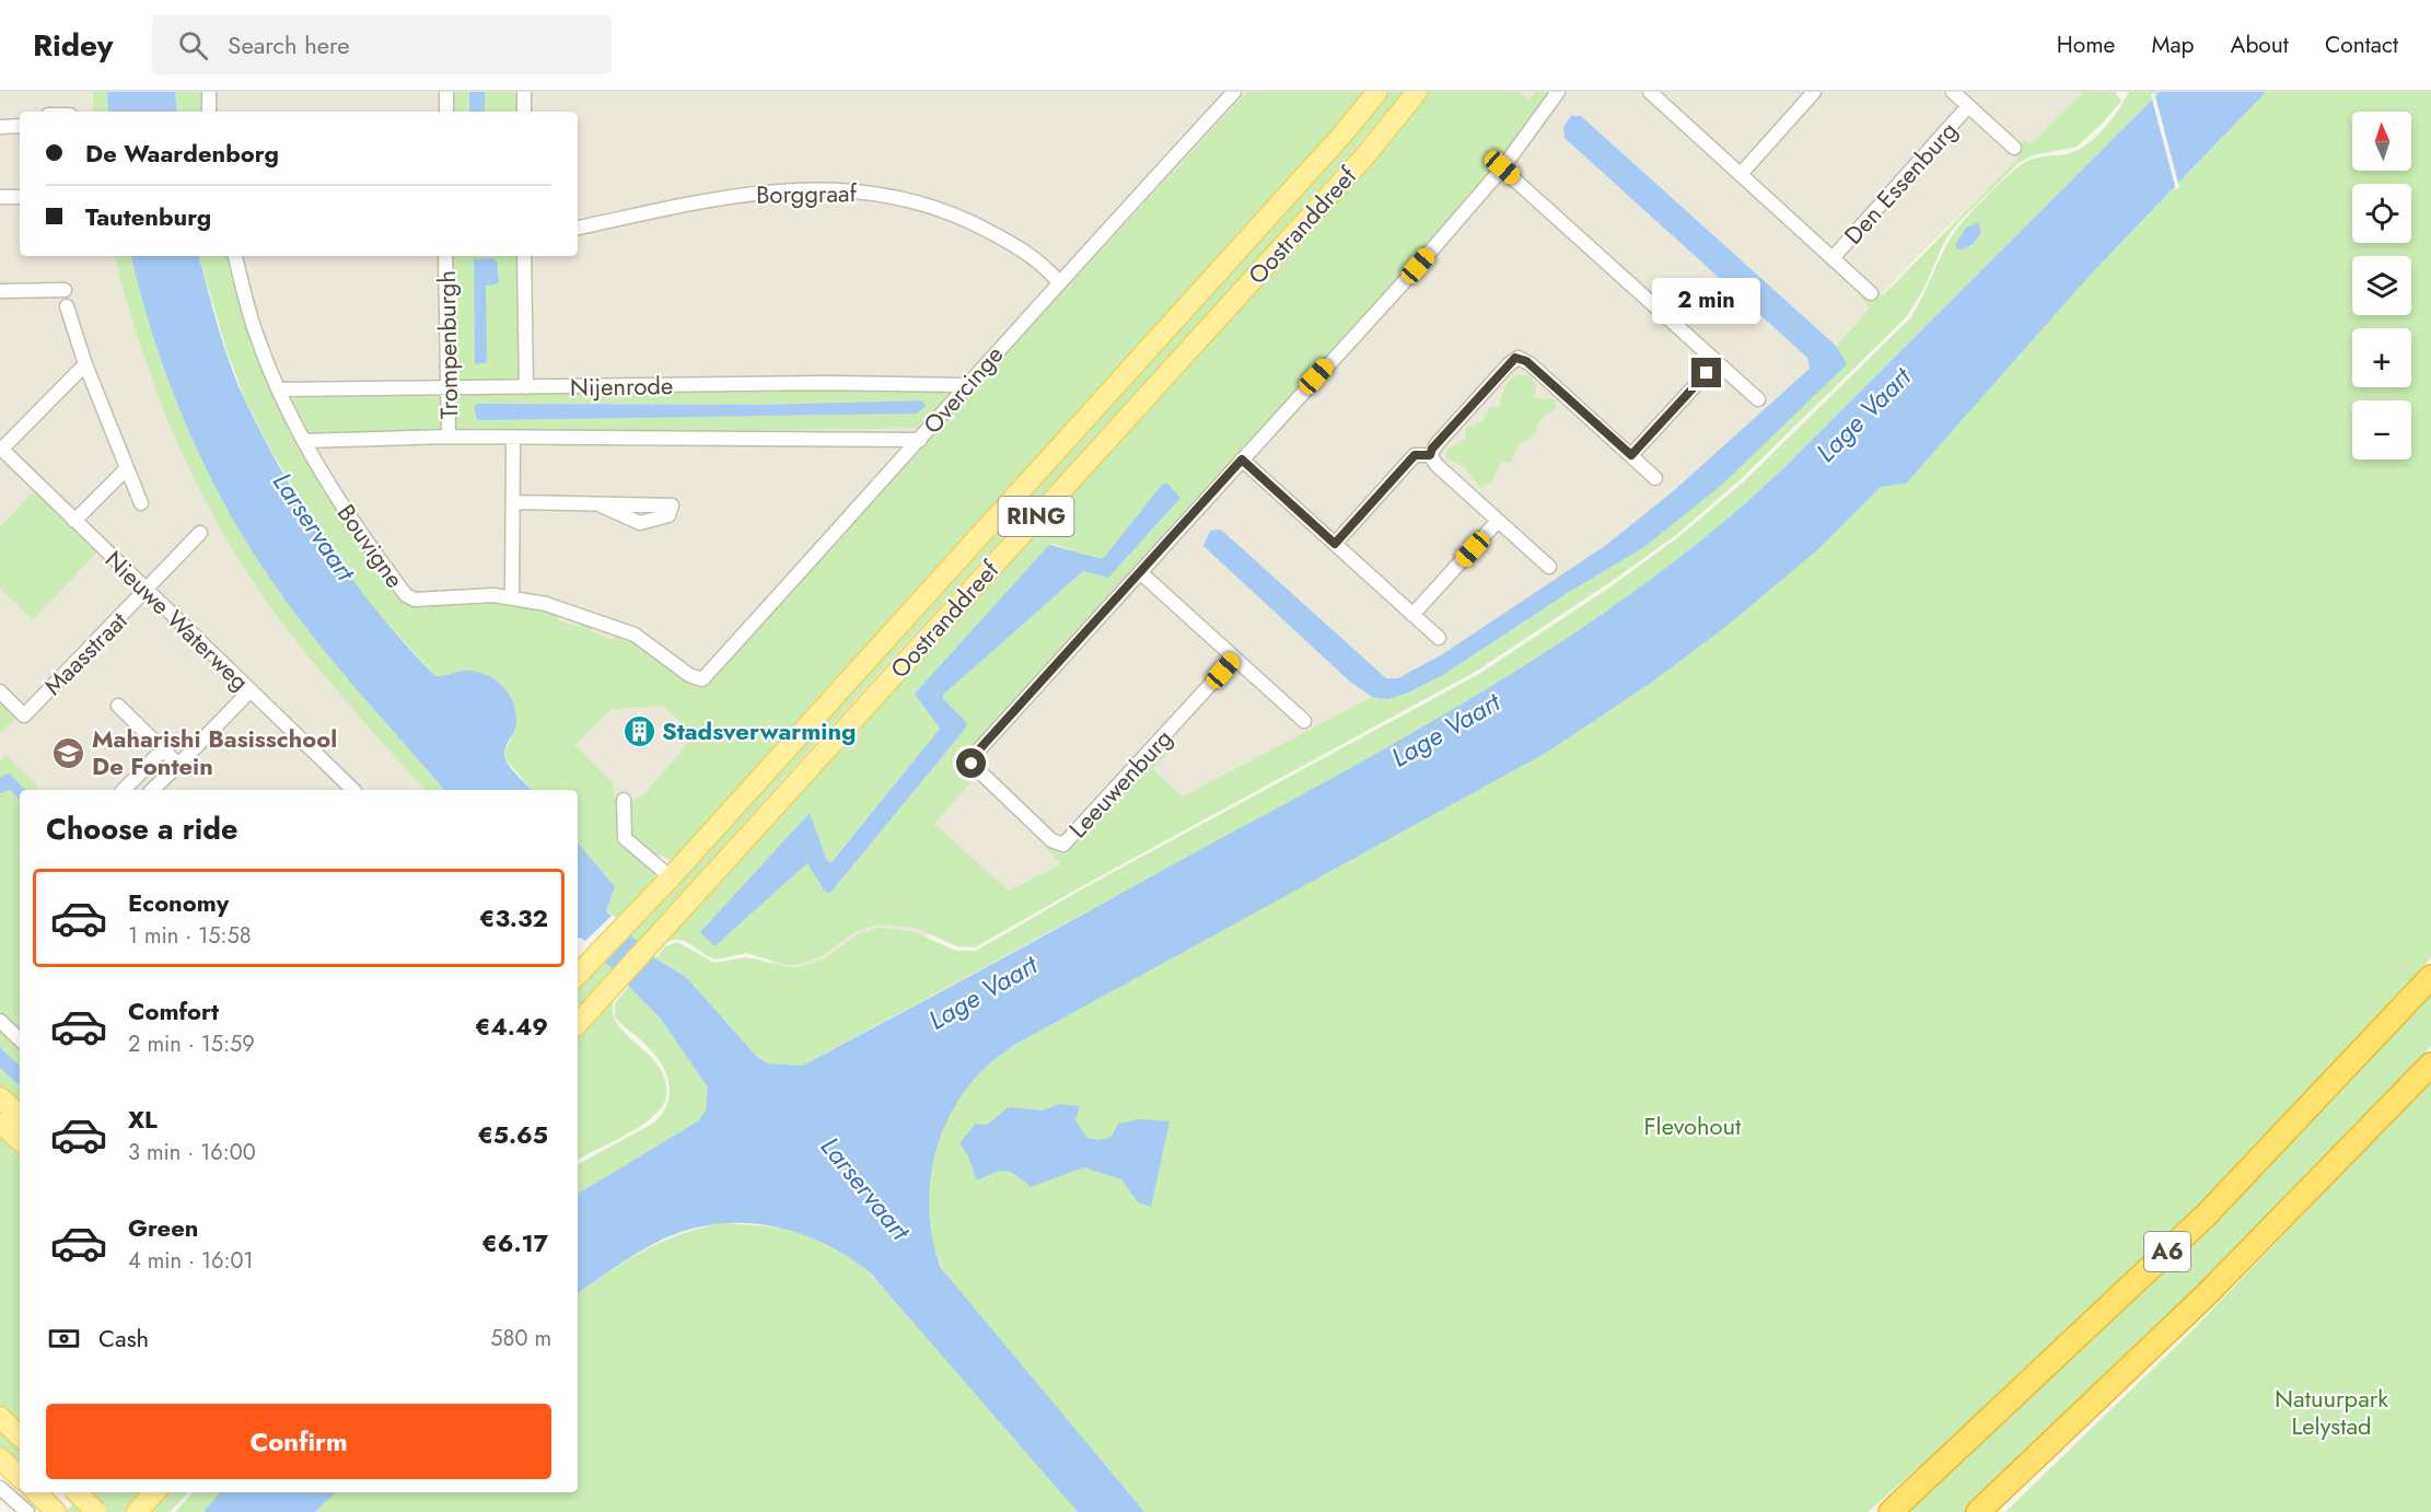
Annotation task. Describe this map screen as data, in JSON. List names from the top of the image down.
{
  "streets": {
    "highway": ["A6"],
    "main road": ["Oostranddreef", "RING"],
    "street": [
      "Den Essenburg",
      "Borggraaf",
      "Trompenburgh",
      "Nijenrode",
      "Overcinge",
      "Bouvigne",
      "Nieuwe Waterweg",
      "Maasstraat",
      "Leeuwenburg"
    ]
  },
  "crossings": [
    ["Borggraaf", "Overcinge"],
    ["Trompenburgh", "Nijenrode"],
    ["Nijenrode", "Overcinge"],
    ["Nijenrode", "Bouvigne"],
    ["Overcinge", "Bouvigne"],
    ["Nieuwe Waterweg", "Maasstraat"]
  ],
  "water": ["Lage Vaart", "Larservaart"],
  "parks": ["Flevohout", "Natuurpark Lelystad"],
  "places": {
    "building": ["Stadsverwarming"],
    "school or university": ["Maharishi Basisschool De Fontein"]
  },
  "north": "top",
  "page": {
    "header": "Ridey",
    "search": "Search here",
    "nav": [
      "Home",
      "Map",
      "About",
      "Contact"
    ],
    "map_buttons": ["+", "−"],
    "banner": ["De Waardenborg", "Tautenburg"],
    "bubble": "2 min",
    "heading": "Choose a ride",
    "list": [
      {
        "name": "Economy",
        "note": "1 min · 15:58",
        "value": "€3.32"
      },
      {
        "name": "Comfort",
        "note": "2 min · 15:59",
        "value": "€4.49"
      },
      {
        "name": "XL",
        "note": "3 min · 16:00",
        "value": "€5.65"
      },
      {
        "name": "Green",
        "note": "4 min · 16:01",
        "value": "€6.17"
      }
    ],
    "pay": ["Cash", "580 m"],
    "buttons": "Confirm"
  }
}
